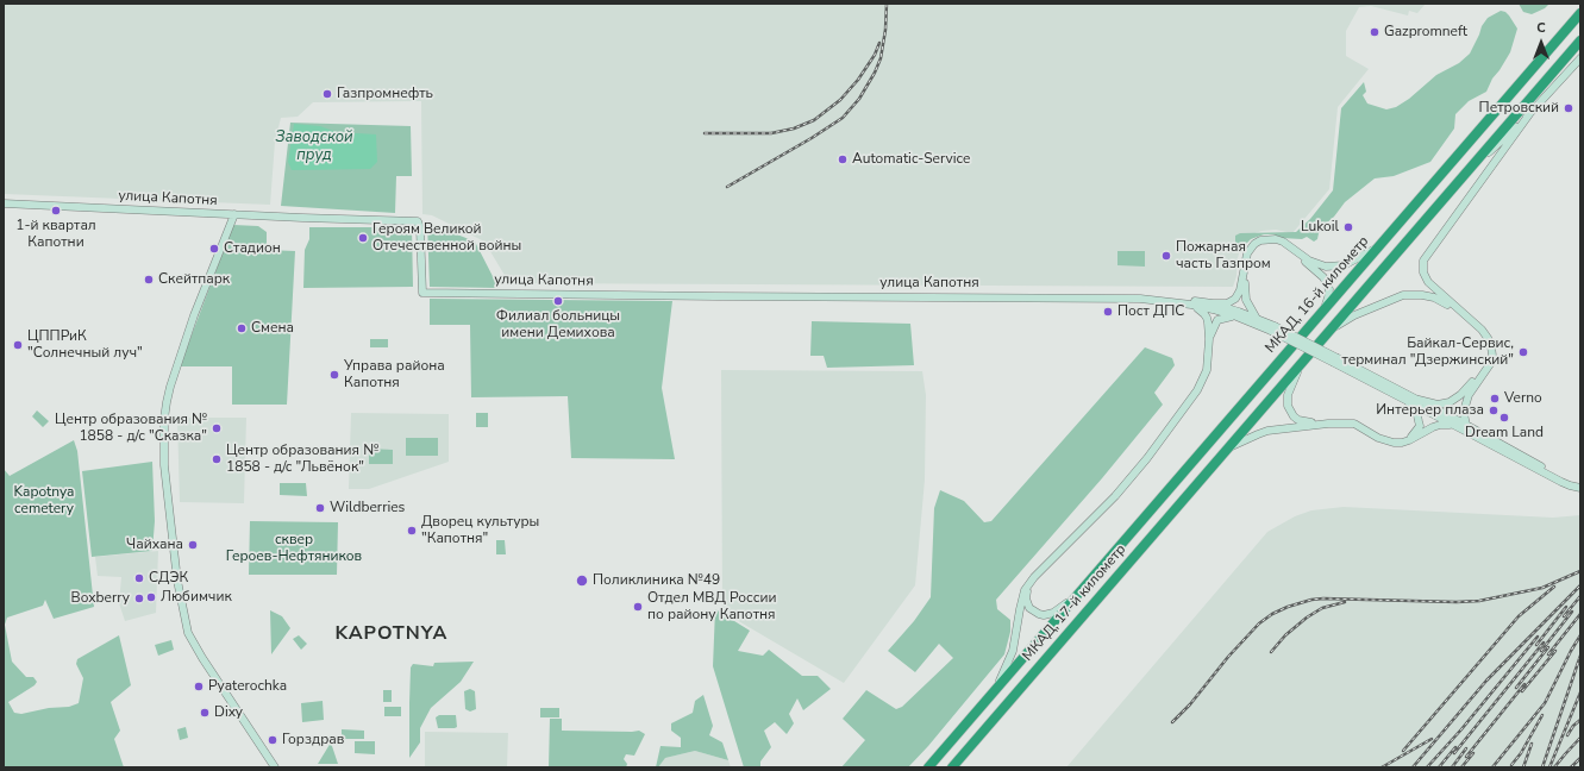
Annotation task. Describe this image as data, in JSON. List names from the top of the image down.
{
  "streets": {
    "highway": ["МКАД, 16-й километр", "МКАД, 17-й километр"],
    "main road": ["улица Капотня"]
  },
  "crossings": [
    ["МКАД, 16-й километр", "МКАД, 17-й километр"]
  ],
  "districts": ["KAPOTNYA"],
  "water": ["Заводской пруд"],
  "parks": ["Kapotnya cemetery", "сквер Героев-Нефтяников"],
  "places": [
    "Gazpromneft",
    "Газпромнефть",
    "Петровский",
    "Automatic-Service",
    "1-й квартал Капотни",
    "Lukoil",
    "Героям Великой Отечественной войны",
    "Стадион",
    "Пожарная часть Газпром",
    "Скейтпарк",
    "Филиал больницы имени Демихова",
    "Пост ДПС",
    "Смена",
    "ЦППРиК \"Солнечный луч\"",
    "Байкал-Сервис, терминал \"Дзержинский\"",
    "Управа района Капотня",
    "Verno",
    "Интерьер плаза",
    "Dream Land",
    "Центр образования № 1858 - д/с \"Сказка\"",
    "Центр образования № 1858 - д/с \"Львёнок\"",
    "Wildberries",
    "Дворец культуры \"Капотня\"",
    "Чайхана",
    "СДЭК",
    "Поликлиника №49",
    "Любимчик",
    "Boxberry",
    "Отдел МВД России по району Капотня",
    "Pyaterochka",
    "Dixy",
    "Горздрав"
  ],
  "north": "top"
}
